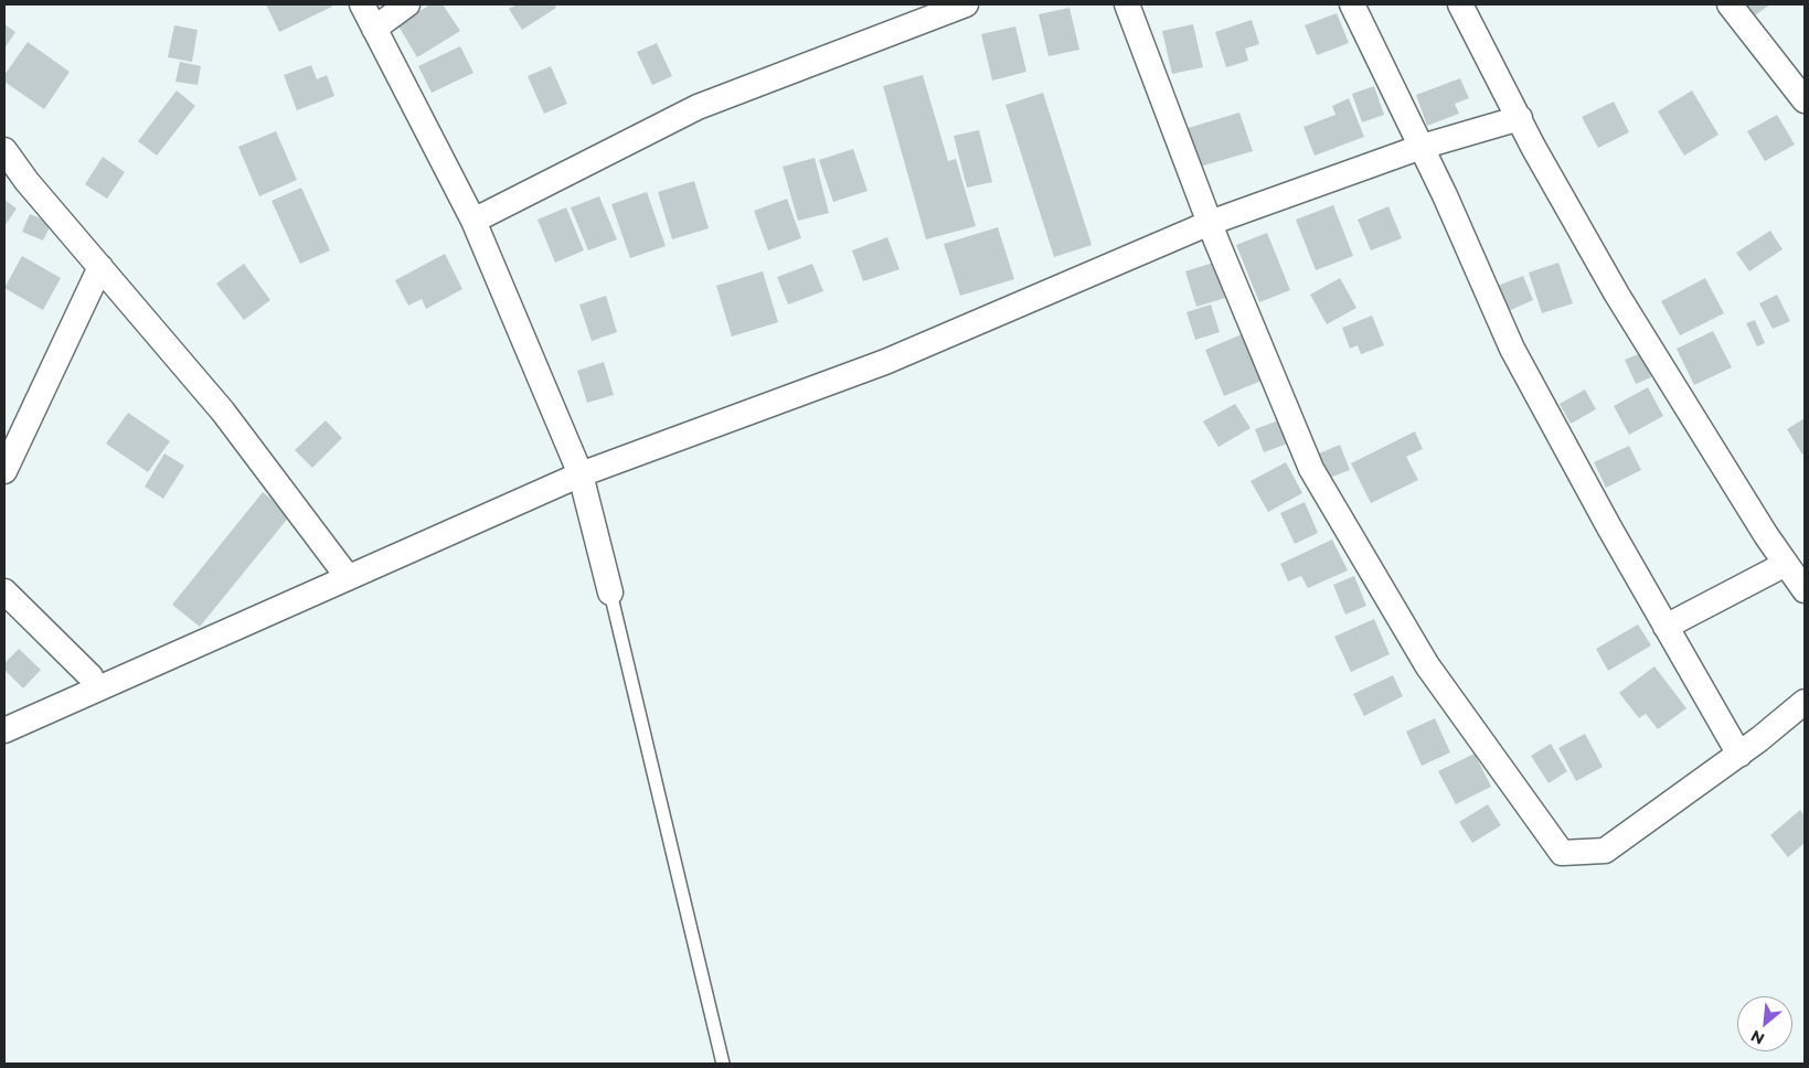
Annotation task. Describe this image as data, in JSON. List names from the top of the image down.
{
  "north": "bottom left"
}
